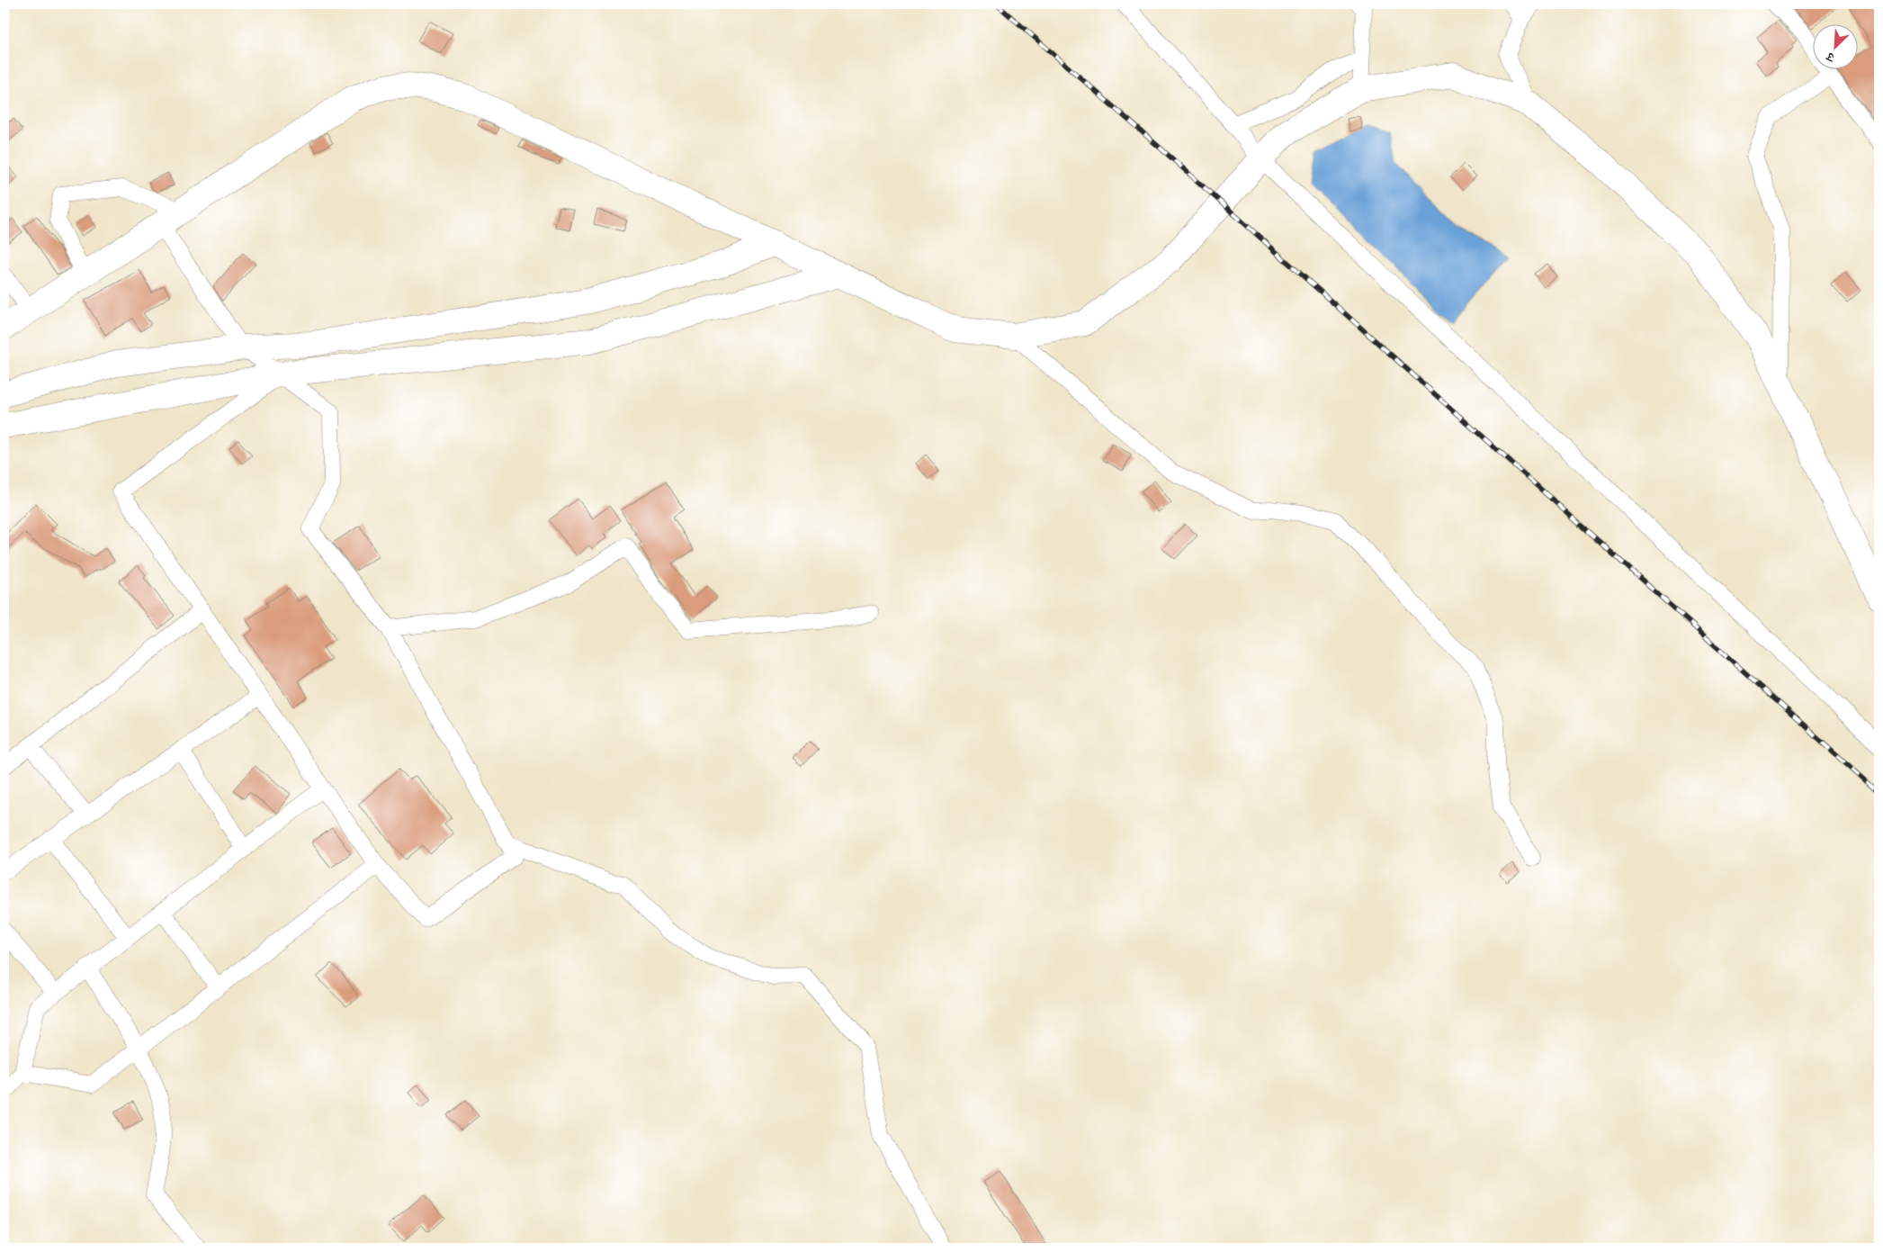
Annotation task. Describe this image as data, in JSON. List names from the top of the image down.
{
  "north": "bottom left"
}
